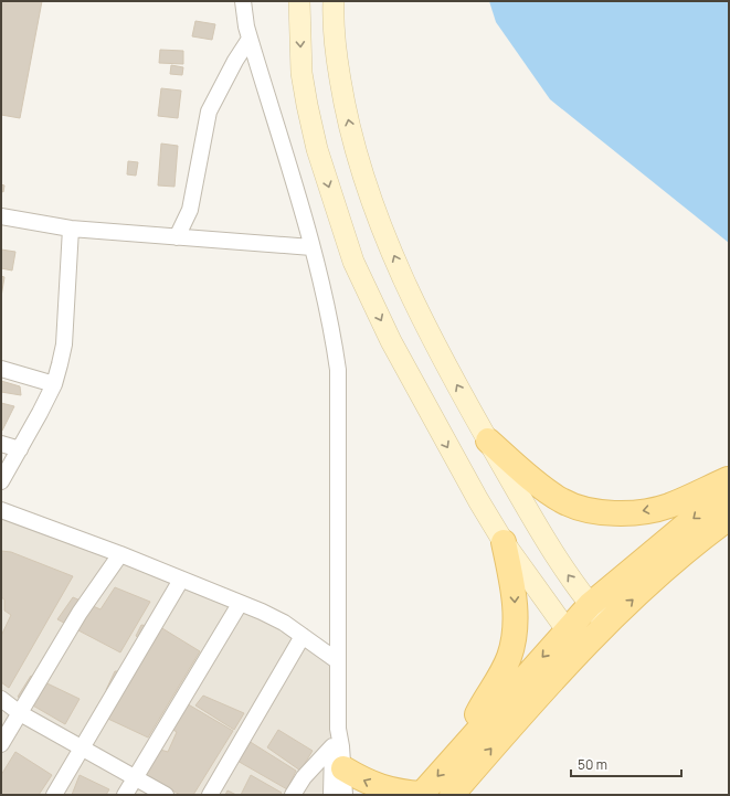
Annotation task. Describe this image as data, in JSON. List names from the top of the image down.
{
  "scale_bar": "50 m"
}
